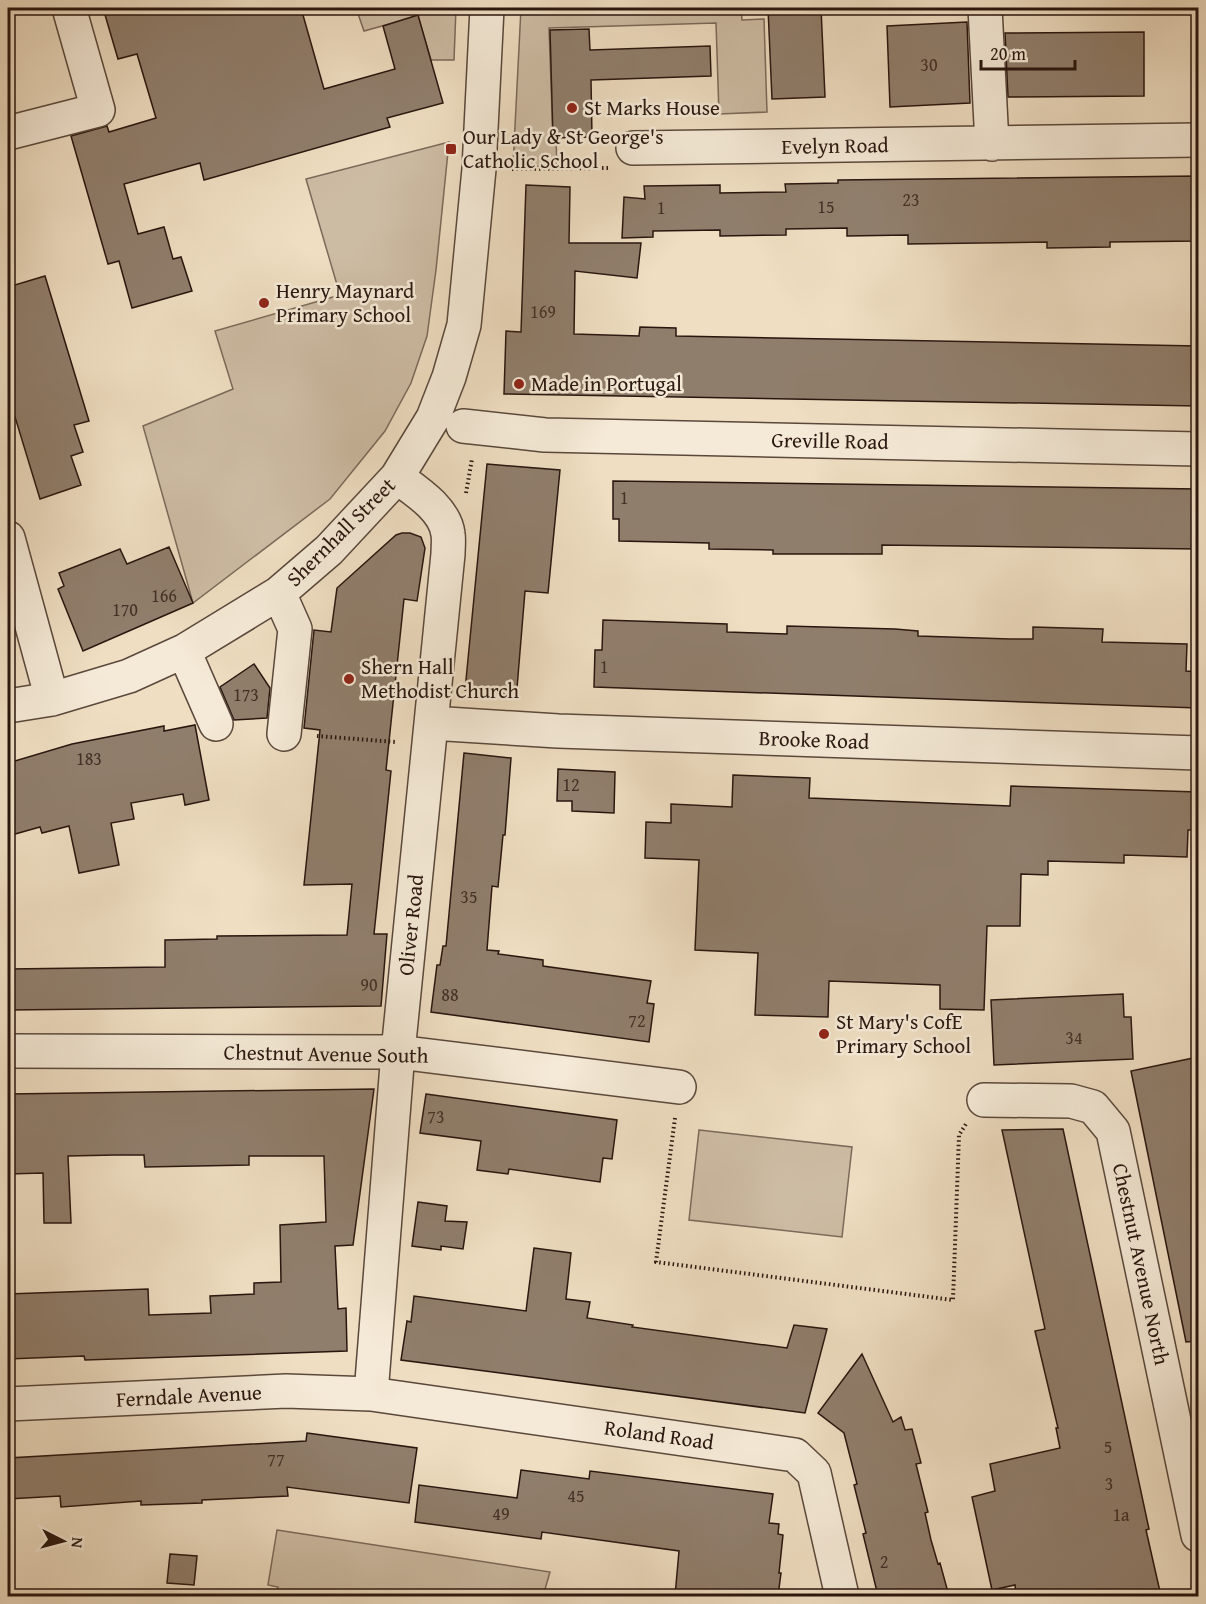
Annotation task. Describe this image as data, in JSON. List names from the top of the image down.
{
  "streets": {
    "street": [
      "Evelyn Road",
      "Greville Road",
      "Shernhall Street",
      "Brooke Road",
      "Oliver Road",
      "Chestnut Avenue South",
      "Chestnut Avenue North",
      "Ferndale Avenue",
      "Roland Road"
    ]
  },
  "crossings": [
    ["Shernhall Street", "Oliver Road"],
    ["Brooke Road", "Oliver Road"],
    ["Oliver Road", "Chestnut Avenue South"],
    ["Oliver Road", "Ferndale Avenue"],
    ["Oliver Road", "Roland Road"],
    ["Ferndale Avenue", "Roland Road"]
  ],
  "places": {
    "other": [
      "St Marks House",
      "Henry Maynard Primary School",
      "Made in Portugal",
      "Shern Hall Methodist Church",
      "St Mary's CofE Primary School"
    ],
    "transit": ["Our Lady & St George's Catholic School"]
  },
  "house_numbers": [
    "30",
    "23",
    "15",
    "1",
    "169",
    "1",
    "166",
    "170",
    "1",
    "173",
    "183",
    "12",
    "35",
    "90",
    "88",
    "72",
    "34",
    "73",
    "5",
    "77",
    "3",
    "45",
    "49",
    "1a",
    "2"
  ],
  "scale_bar": "20 m",
  "north": "right"
}
